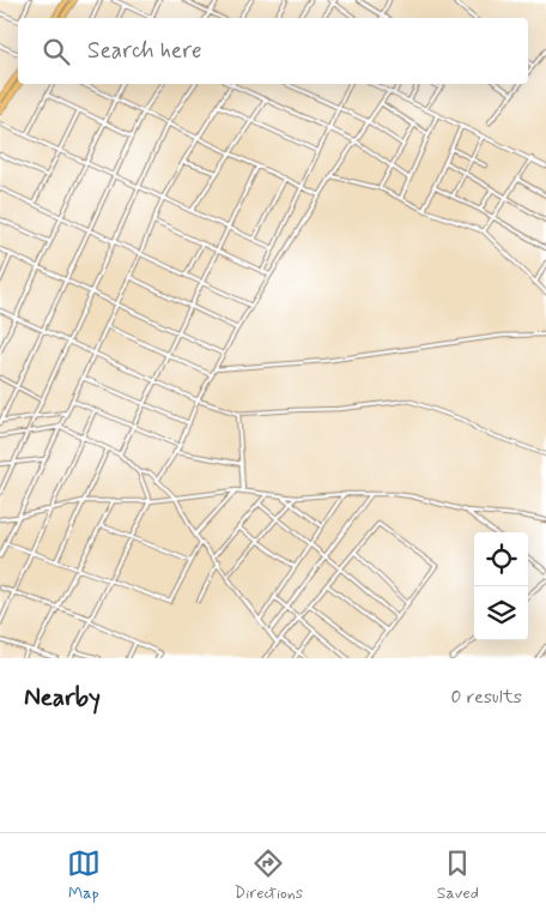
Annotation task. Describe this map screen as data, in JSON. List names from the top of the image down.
{
  "page": {
    "search": "Search here",
    "heading": ["Nearby", "0 results"],
    "nav": ["Map", "Directions", "Saved"]
  }
}
